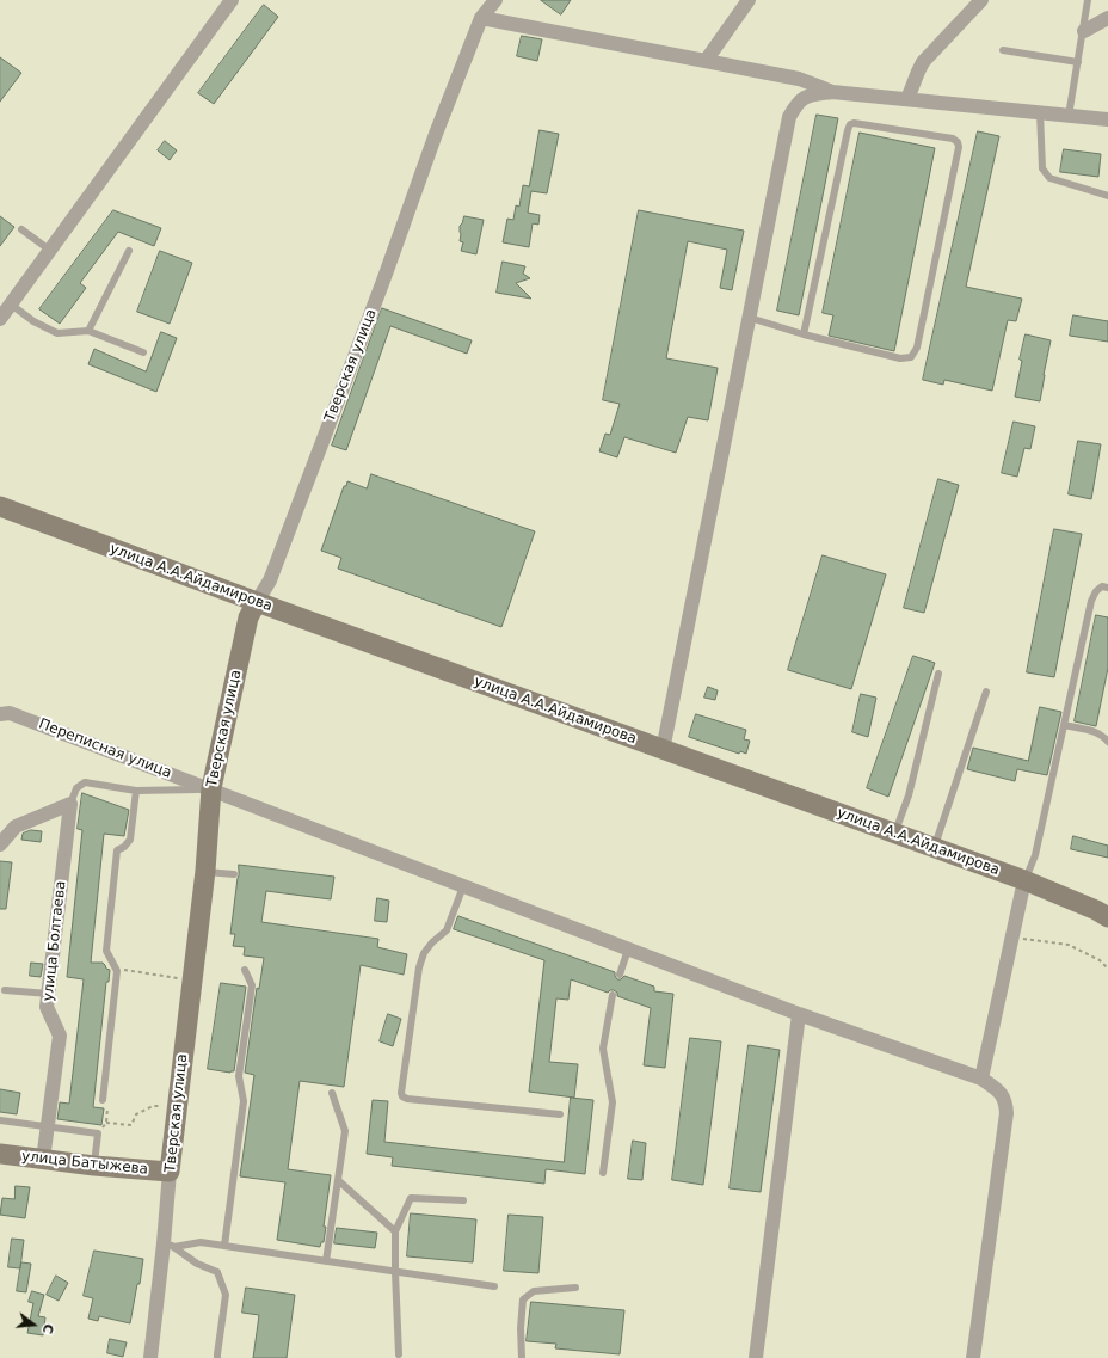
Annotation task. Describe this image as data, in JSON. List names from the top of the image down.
{
  "streets": {
    "main road": ["Тверская улица", "улица А.А.Айдамирова", "улица Батыжева"],
    "street": ["Переписная улица", "улица Болтаева"]
  },
  "crossings": [
    ["Тверская улица", "улица А.А.Айдамирова"],
    ["Тверская улица", "Переписная улица"],
    ["Тверская улица", "улица Батыжева"],
    ["улица Болтаева", "улица Батыжева"]
  ],
  "north": "right"
}
